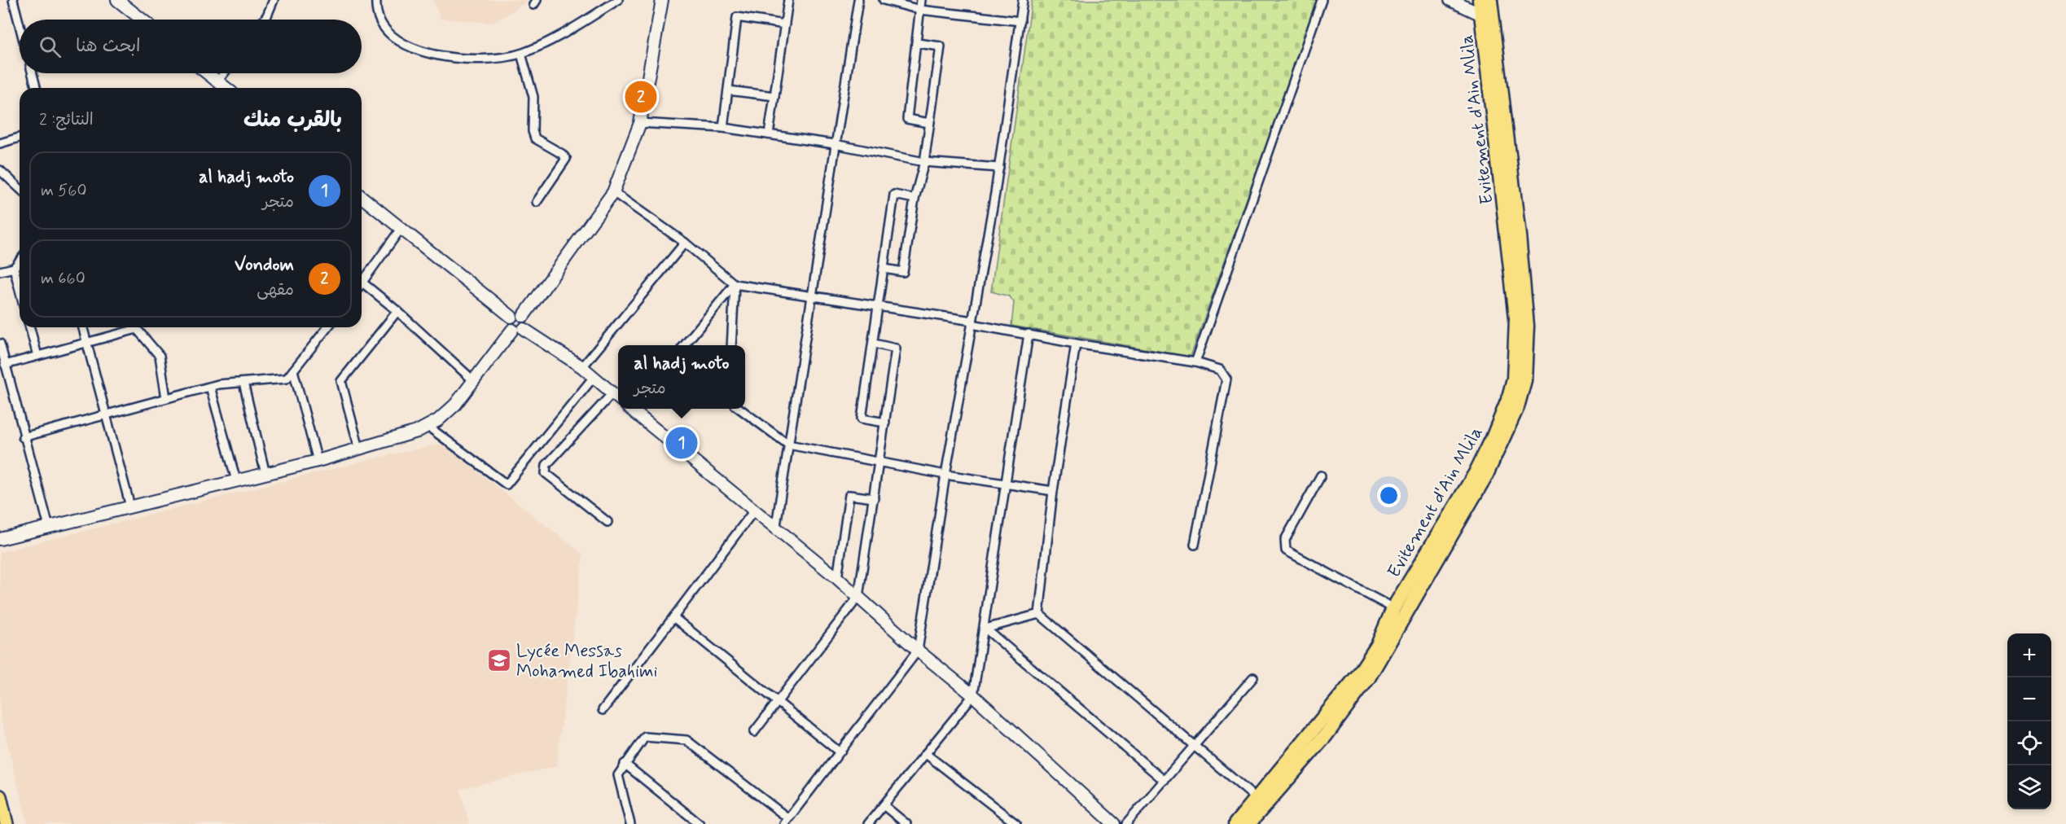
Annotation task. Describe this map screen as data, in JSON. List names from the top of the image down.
{
  "streets": {
    "highway": ["Evitement d'Ain Mlila"]
  },
  "places": {
    "school or university": ["Lycée Messas Mohamed Ibahimi"]
  },
  "page": {
    "search": "ابحث هنا",
    "pins": ["2", "1"],
    "heading": ["بالقرب منك", "النتائج: 2"],
    "list": [
      {
        "mark": "1",
        "name": "al hadj moto",
        "note": "متجر",
        "value": "560 m"
      },
      {
        "mark": "2",
        "name": "Vondom",
        "note": "مقهى",
        "value": "660 m"
      }
    ],
    "popup": ["al hadj moto", "متجر"],
    "map_buttons": ["+", "−"]
  }
}
